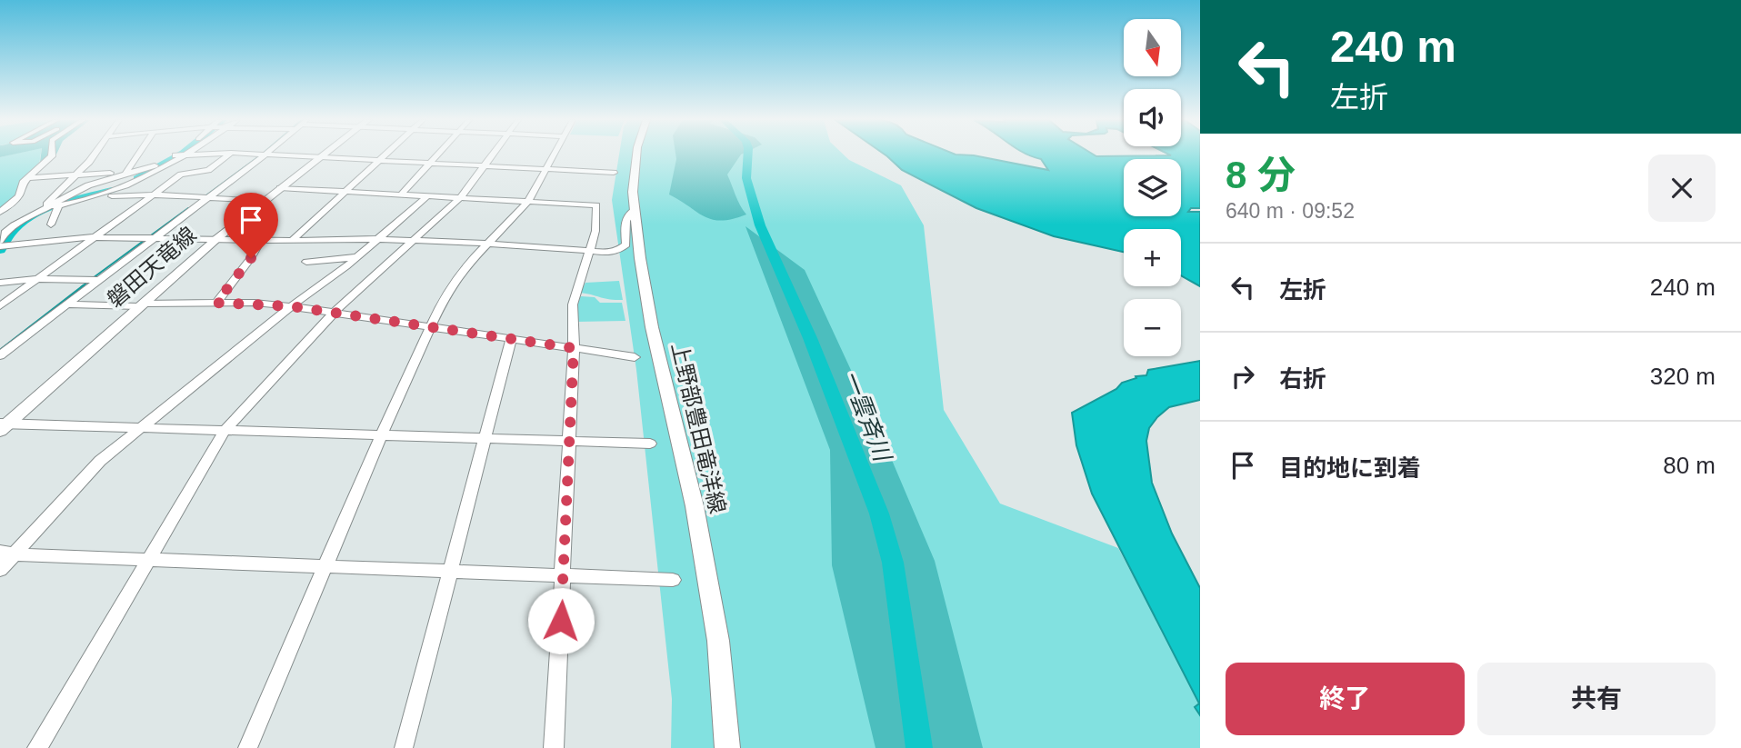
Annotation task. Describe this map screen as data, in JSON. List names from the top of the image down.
{
  "streets": {
    "main road": ["磐田天竜線", "上野部豊田竜洋線"]
  },
  "water": ["一雲斉川"],
  "north": "bottom",
  "page": {
    "turn": ["240 m", "左折"],
    "map_buttons": ["+", "−"],
    "heading": ["8 分", "640 m · 09:52"],
    "list": [
      {
        "name": "左折",
        "value": "240 m"
      },
      {
        "name": "右折",
        "value": "320 m"
      },
      {
        "name": "目的地に到着",
        "value": "80 m"
      }
    ],
    "buttons": ["終了", "共有"]
  }
}
